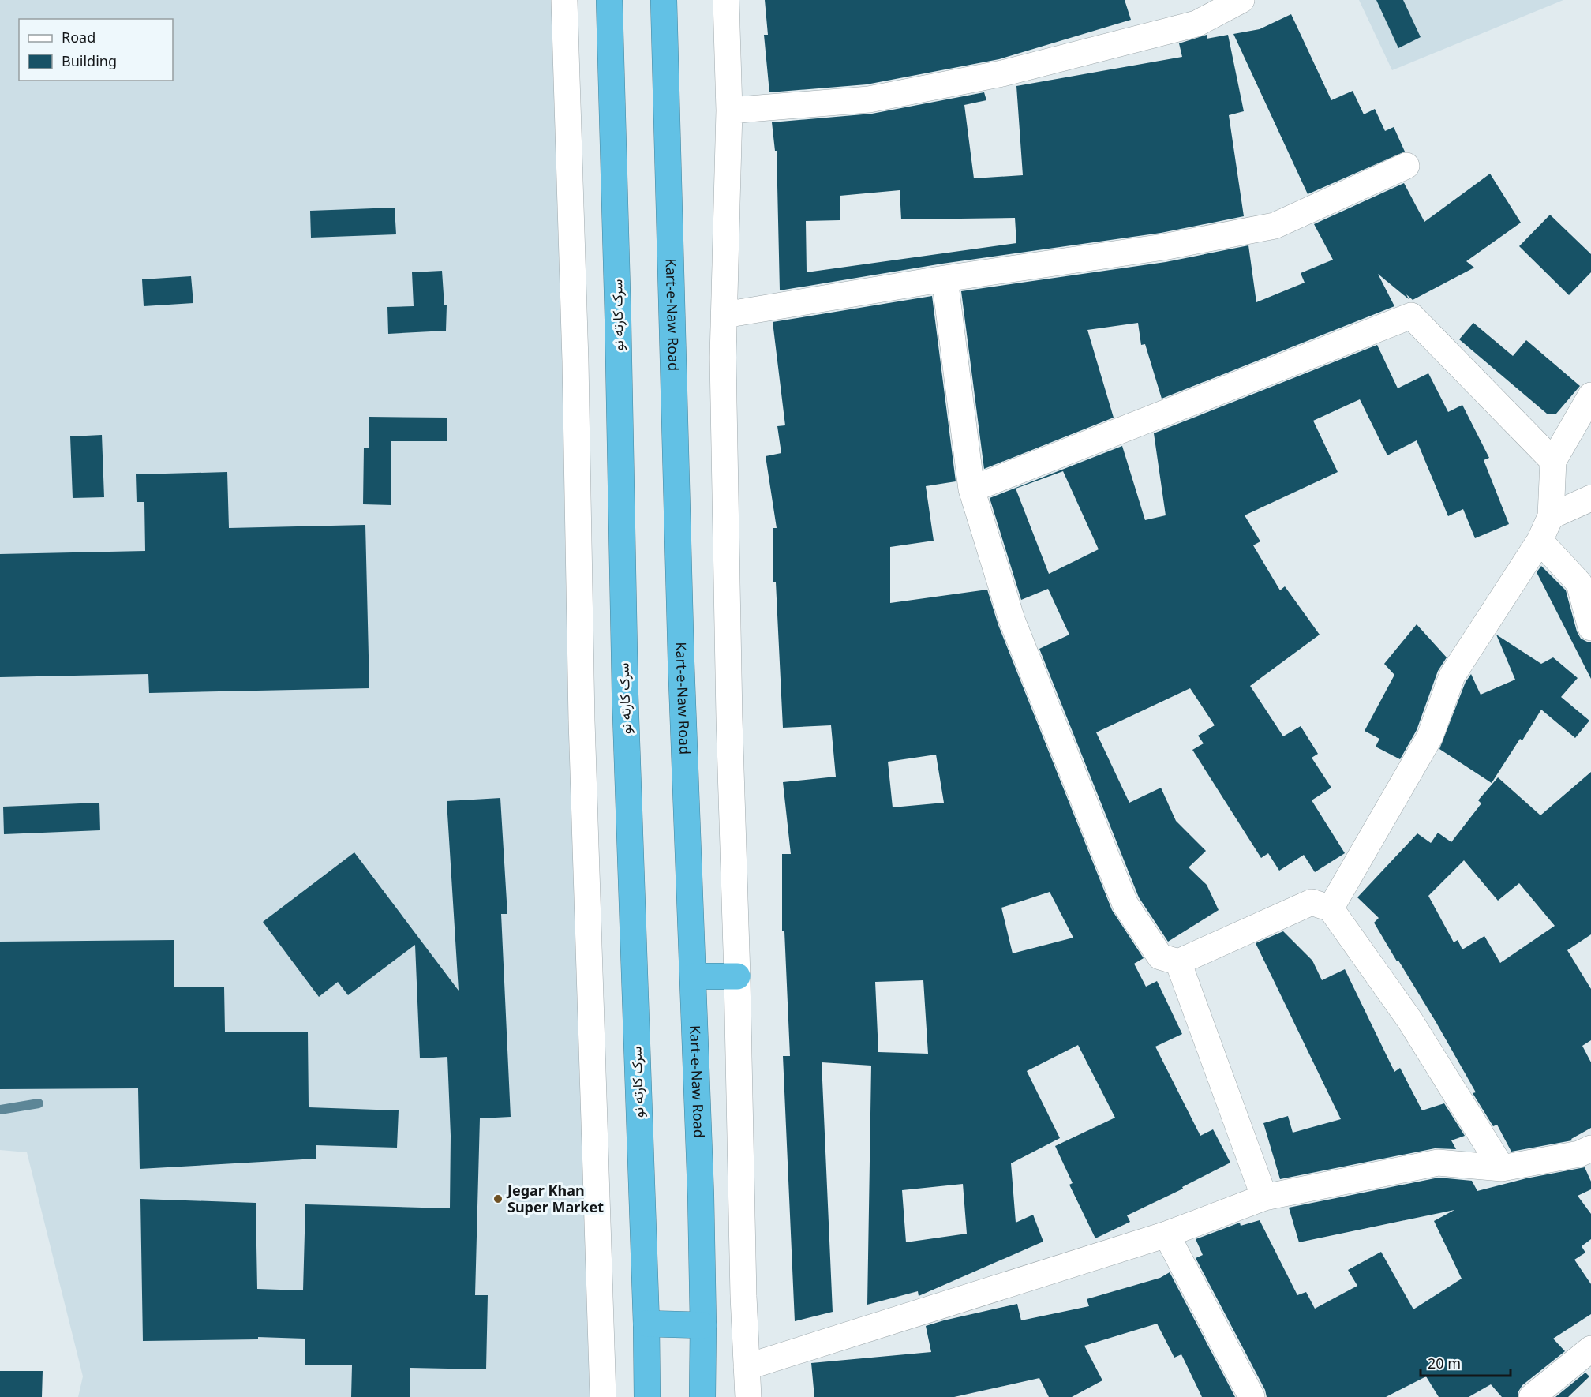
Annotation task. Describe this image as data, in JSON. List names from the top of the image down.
{
  "streets": {
    "highway": ["سرک کارته نو", "Kart-e-Naw Road"]
  },
  "places": ["Jegar Khan Super Market"],
  "legend": ["Road", "Building"],
  "scale_bar": "20 m"
}
